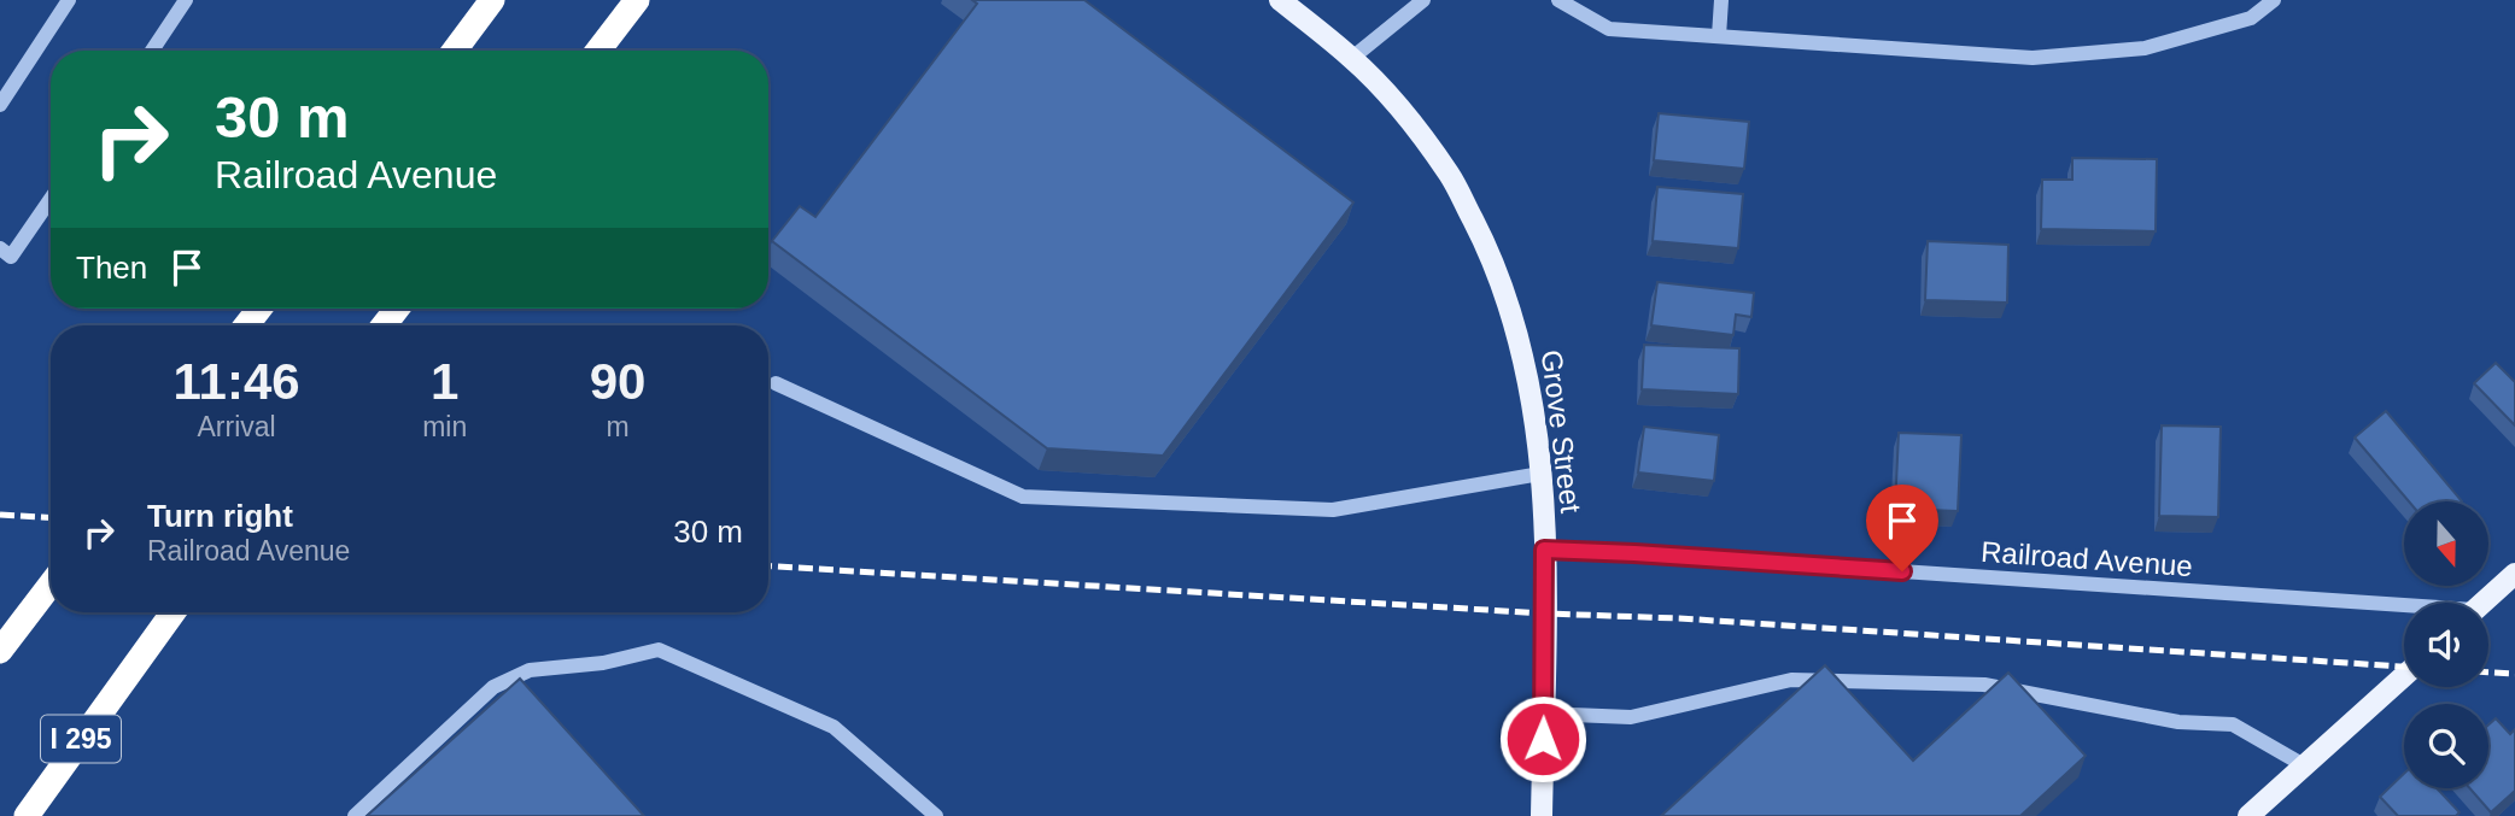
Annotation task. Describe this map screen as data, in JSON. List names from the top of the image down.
{
  "streets": {
    "highway": ["I 295"],
    "main road": ["Grove Street"],
    "street": ["Railroad Avenue"]
  },
  "crossings": [
    ["Grove Street", "Railroad Avenue"]
  ],
  "north": "bottom",
  "page": {
    "turn": ["30 m", "Railroad Avenue"],
    "then": "Then",
    "eta": [
      "11:46",
      "Arrival",
      "1",
      "min",
      "90",
      "m"
    ],
    "list": [
      {
        "name": "Turn right",
        "note": "Railroad Avenue",
        "value": "30 m"
      }
    ]
  }
}
